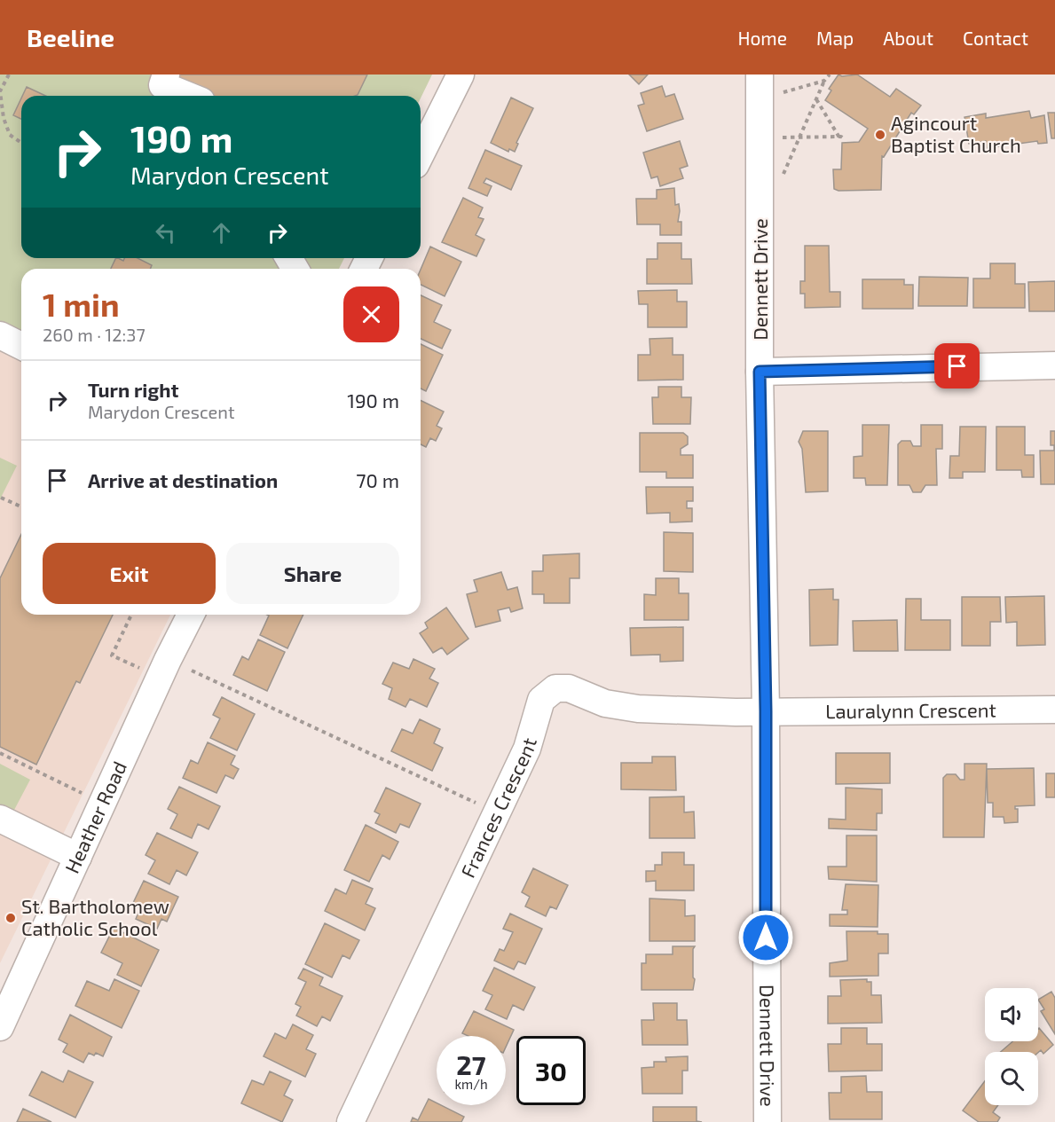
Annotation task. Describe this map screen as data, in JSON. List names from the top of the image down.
{
  "streets": {
    "street": [
      "Dennett Drive",
      "Lauralynn Crescent",
      "Frances Crescent",
      "Heather Road"
    ]
  },
  "crossings": [
    ["Dennett Drive", "Lauralynn Crescent"],
    ["Dennett Drive", "Frances Crescent"],
    ["Lauralynn Crescent", "Frances Crescent"]
  ],
  "places": ["Agincourt Baptist Church", "St. Bartholomew Catholic School"],
  "page": {
    "header": "Beeline",
    "nav": [
      "Home",
      "Map",
      "About",
      "Contact"
    ],
    "turn": ["190 m", "Marydon Crescent"],
    "heading": ["1 min", "260 m · 12:37"],
    "list": [
      {
        "name": "Turn right",
        "note": "Marydon Crescent",
        "value": "190 m"
      },
      {
        "name": "Arrive at destination",
        "value": "70 m"
      }
    ],
    "buttons": ["Exit", "Share"],
    "speed": "27 km/h",
    "limit": "30"
  }
}
